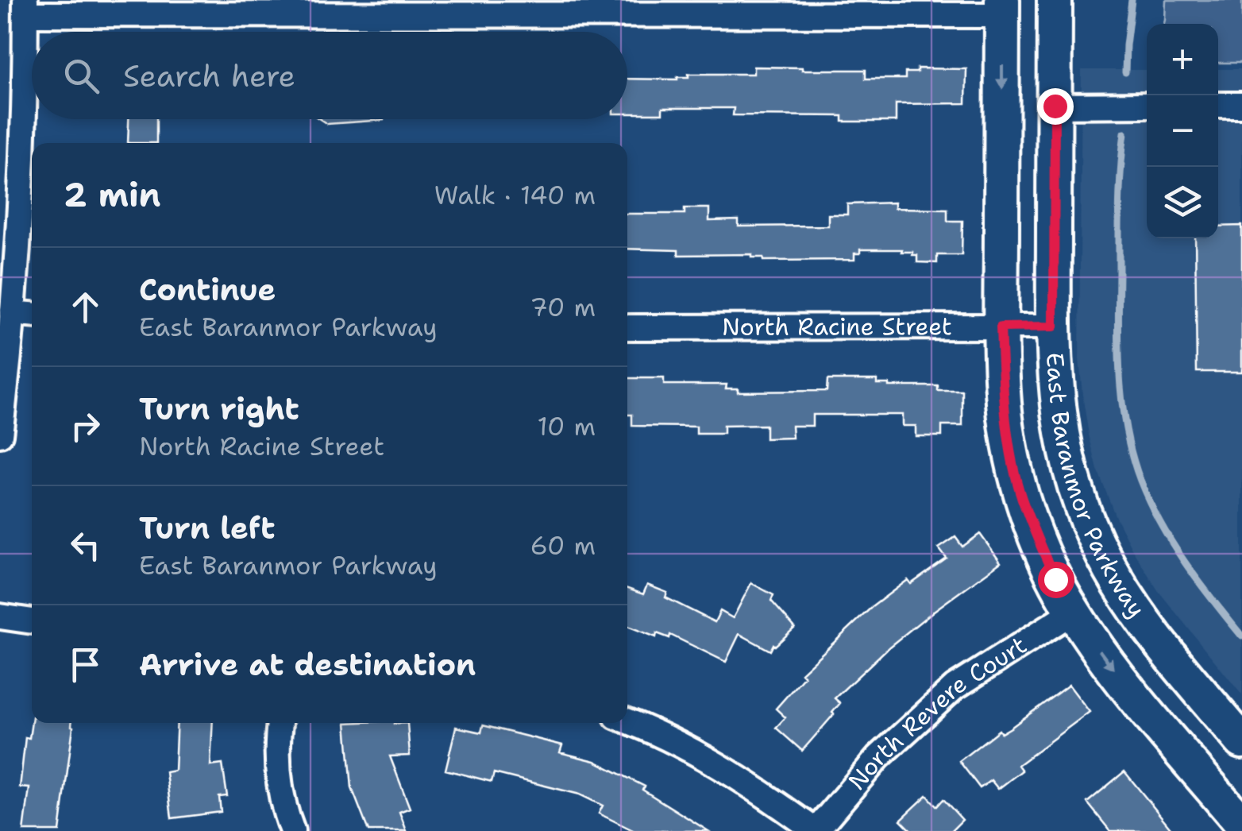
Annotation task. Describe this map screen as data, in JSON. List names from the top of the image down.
{
  "streets": {
    "street": ["North Racine Street", "East Baranmor Parkway", "North Revere Court"]
  },
  "crossings": [
    ["North Racine Street", "East Baranmor Parkway"]
  ],
  "page": {
    "map_buttons": ["+", "−"],
    "search": "Search here",
    "heading": ["2 min", "Walk · 140 m"],
    "list": [
      ["Continue", "East Baranmor Parkway", "70 m"],
      ["Turn right", "North Racine Street", "10 m"],
      ["Turn left", "East Baranmor Parkway", "60 m"],
      "Arrive at destination"
    ]
  }
}
